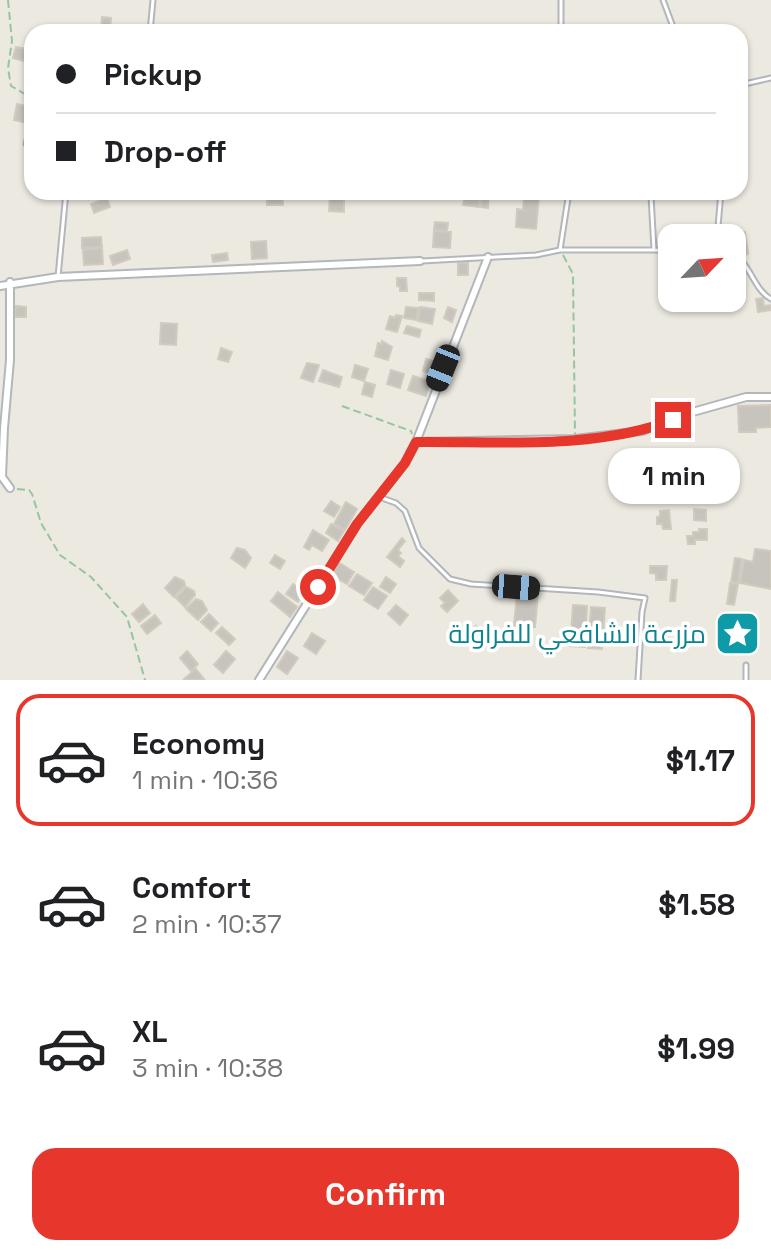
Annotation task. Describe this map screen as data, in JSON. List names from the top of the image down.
{
  "places": {
    "place": ["مزرعة الشافعي للفراولة"]
  },
  "north": "top right",
  "page": {
    "banner": ["Pickup", "Drop-off"],
    "bubble": "1 min",
    "list": [
      {
        "name": "Economy",
        "note": "1 min · 10:36",
        "value": "$1.17"
      },
      {
        "name": "Comfort",
        "note": "2 min · 10:37",
        "value": "$1.58"
      },
      {
        "name": "XL",
        "note": "3 min · 10:38",
        "value": "$1.99"
      }
    ],
    "buttons": "Confirm"
  }
}
